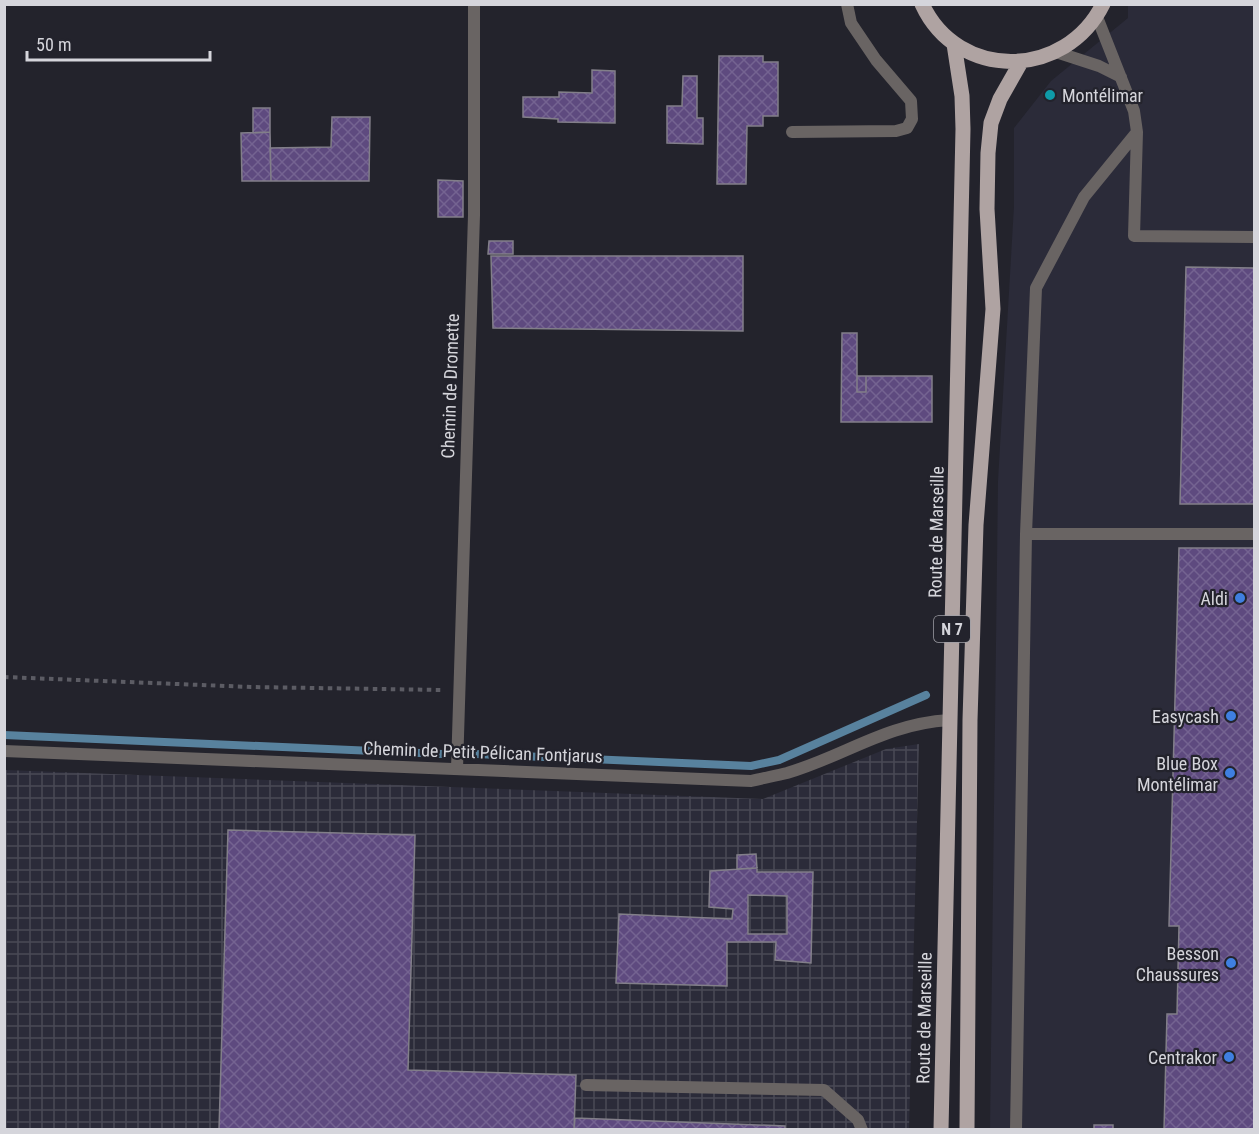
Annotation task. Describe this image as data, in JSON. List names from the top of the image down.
{
  "streets": {
    "main road": ["Route de Marseille", "N 7"],
    "street": ["Chemin de Dromette", "Chemin de Petit Pélican Fontjarus"]
  },
  "crossings": [
    ["Chemin de Dromette", "Chemin de Petit Pélican Fontjarus"],
    ["Route de Marseille", "Chemin de Petit Pélican Fontjarus"]
  ],
  "places": [
    "Montélimar",
    "Aldi",
    "Easycash",
    "Blue Box Montélimar",
    "Besson Chaussures",
    "Centrakor"
  ],
  "scale_bar": "50 m"
}
